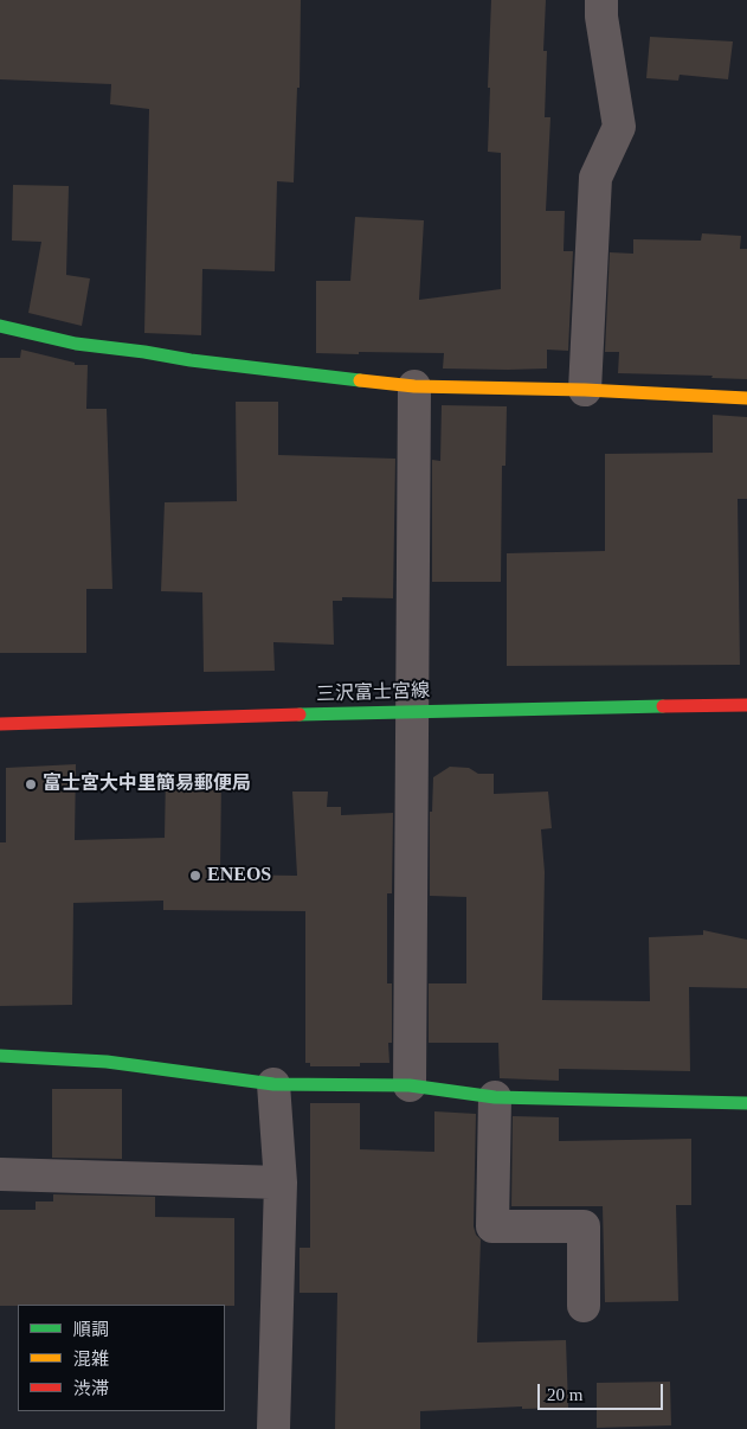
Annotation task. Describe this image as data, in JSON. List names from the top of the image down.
{
  "streets": {
    "street": ["三沢富士宮線"]
  },
  "places": ["富士宮大中里簡易郵便局", "ENEOS"],
  "legend": ["順調", "混雑", "渋滞"],
  "scale_bar": "20 m"
}
